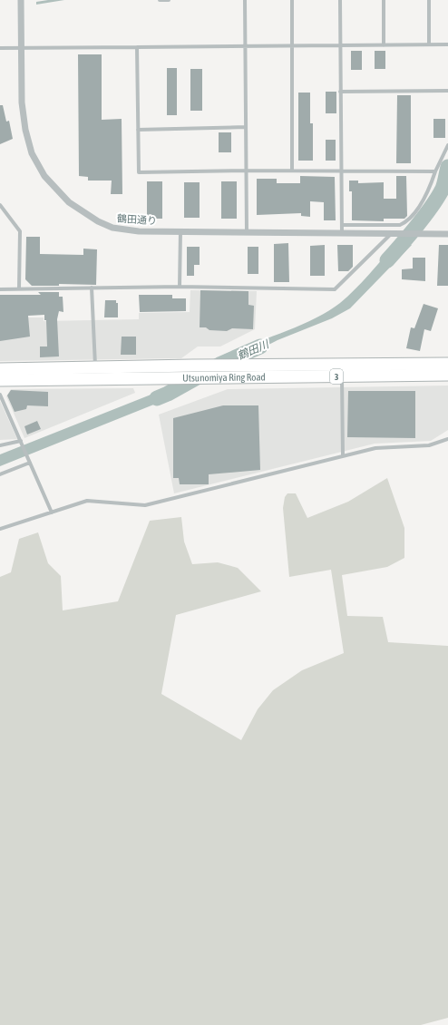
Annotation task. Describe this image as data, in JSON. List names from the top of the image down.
{
  "streets": {
    "main road": ["3", "Utsunomiya Ring Road"],
    "street": ["鶴田通り"]
  },
  "water": ["鶴田川"]
}
